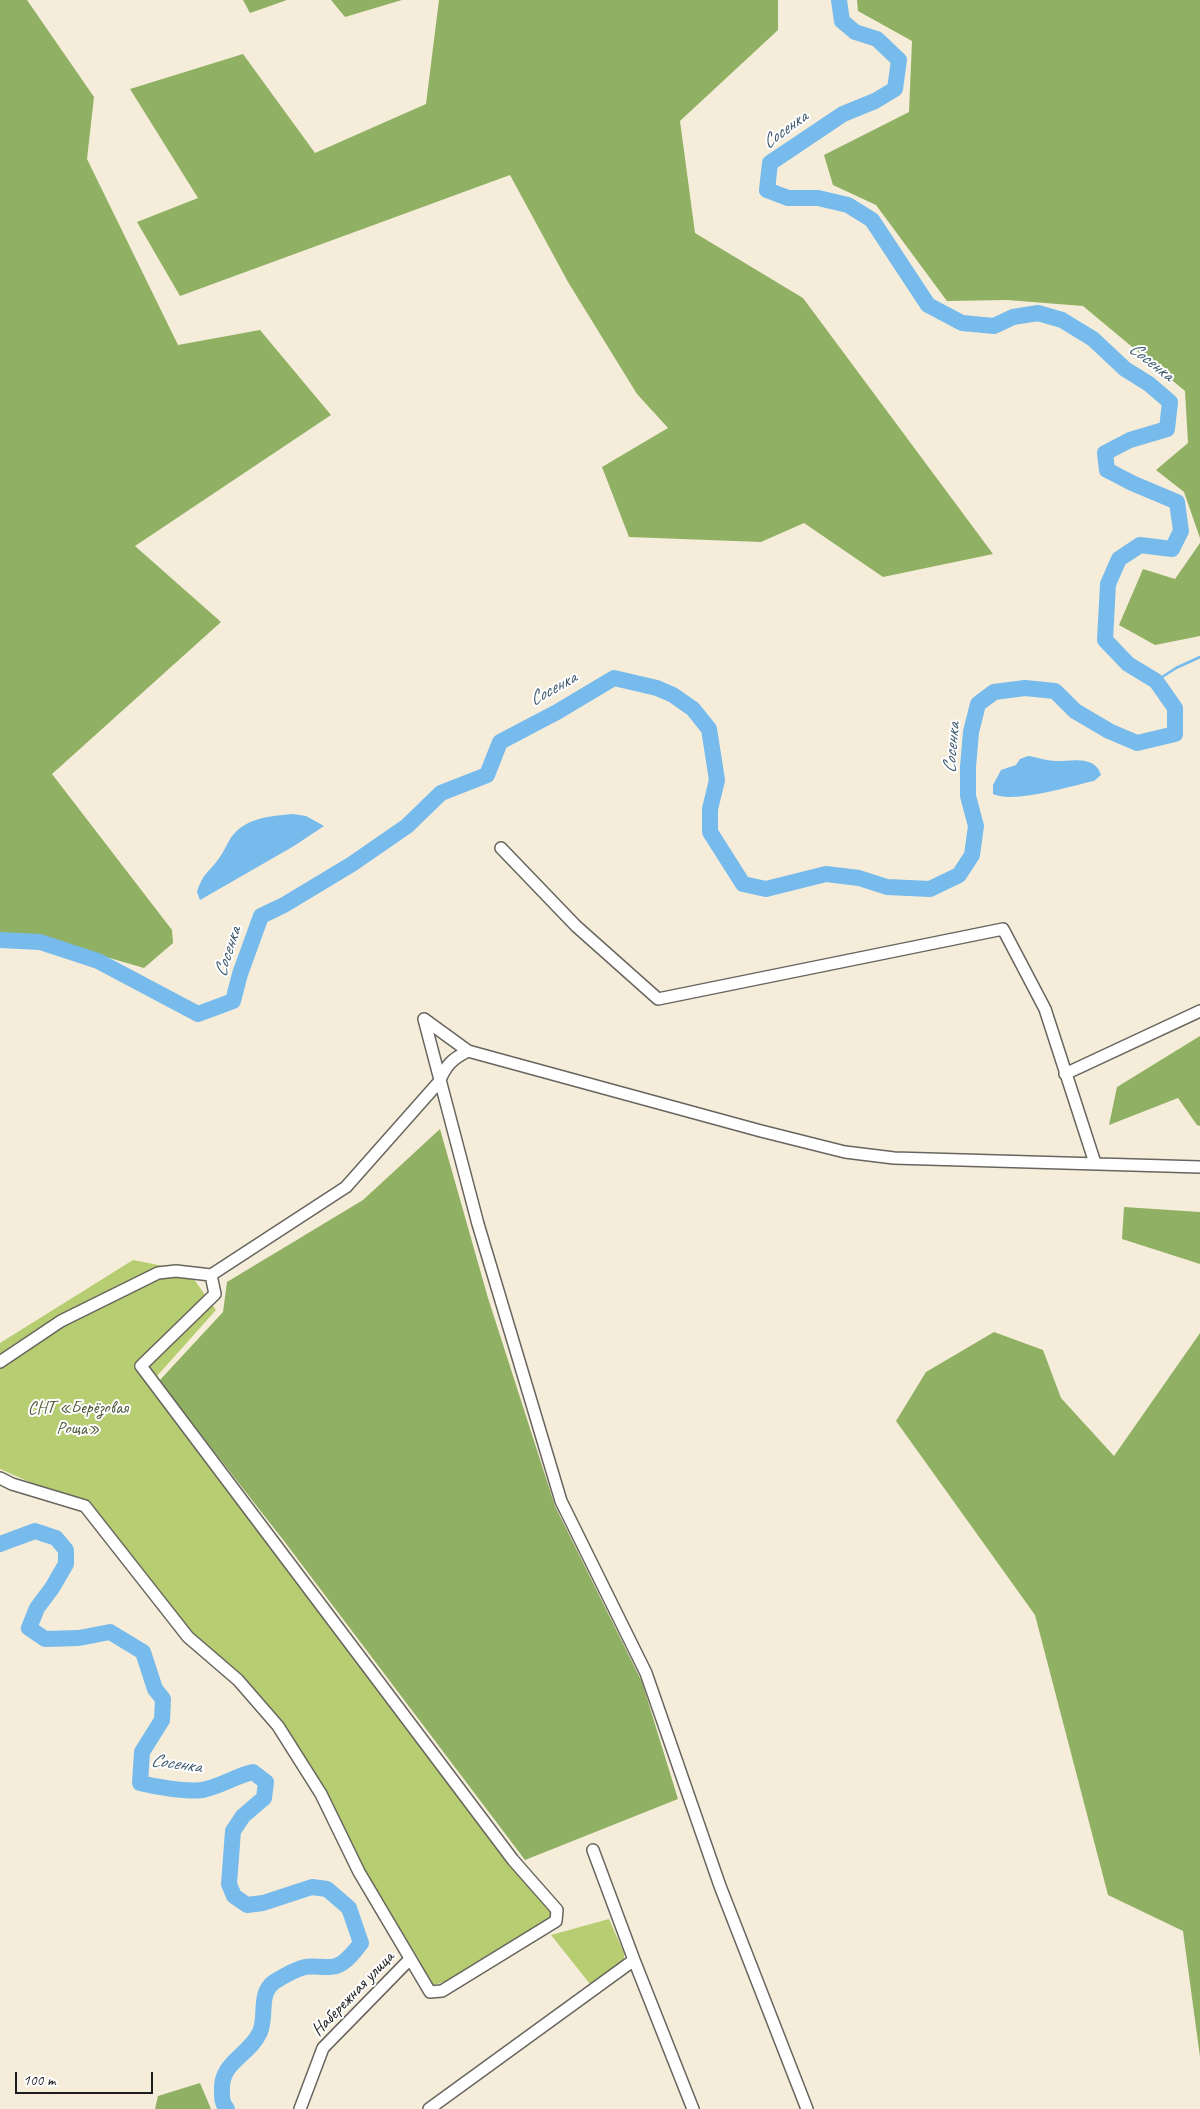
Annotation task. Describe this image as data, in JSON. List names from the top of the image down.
{
  "streets": {
    "street": ["Набережная улица"]
  },
  "water": ["Сосенка"],
  "parks": ["СНТ «Берёзовая Роща»"],
  "scale_bar": "100 m"
}
